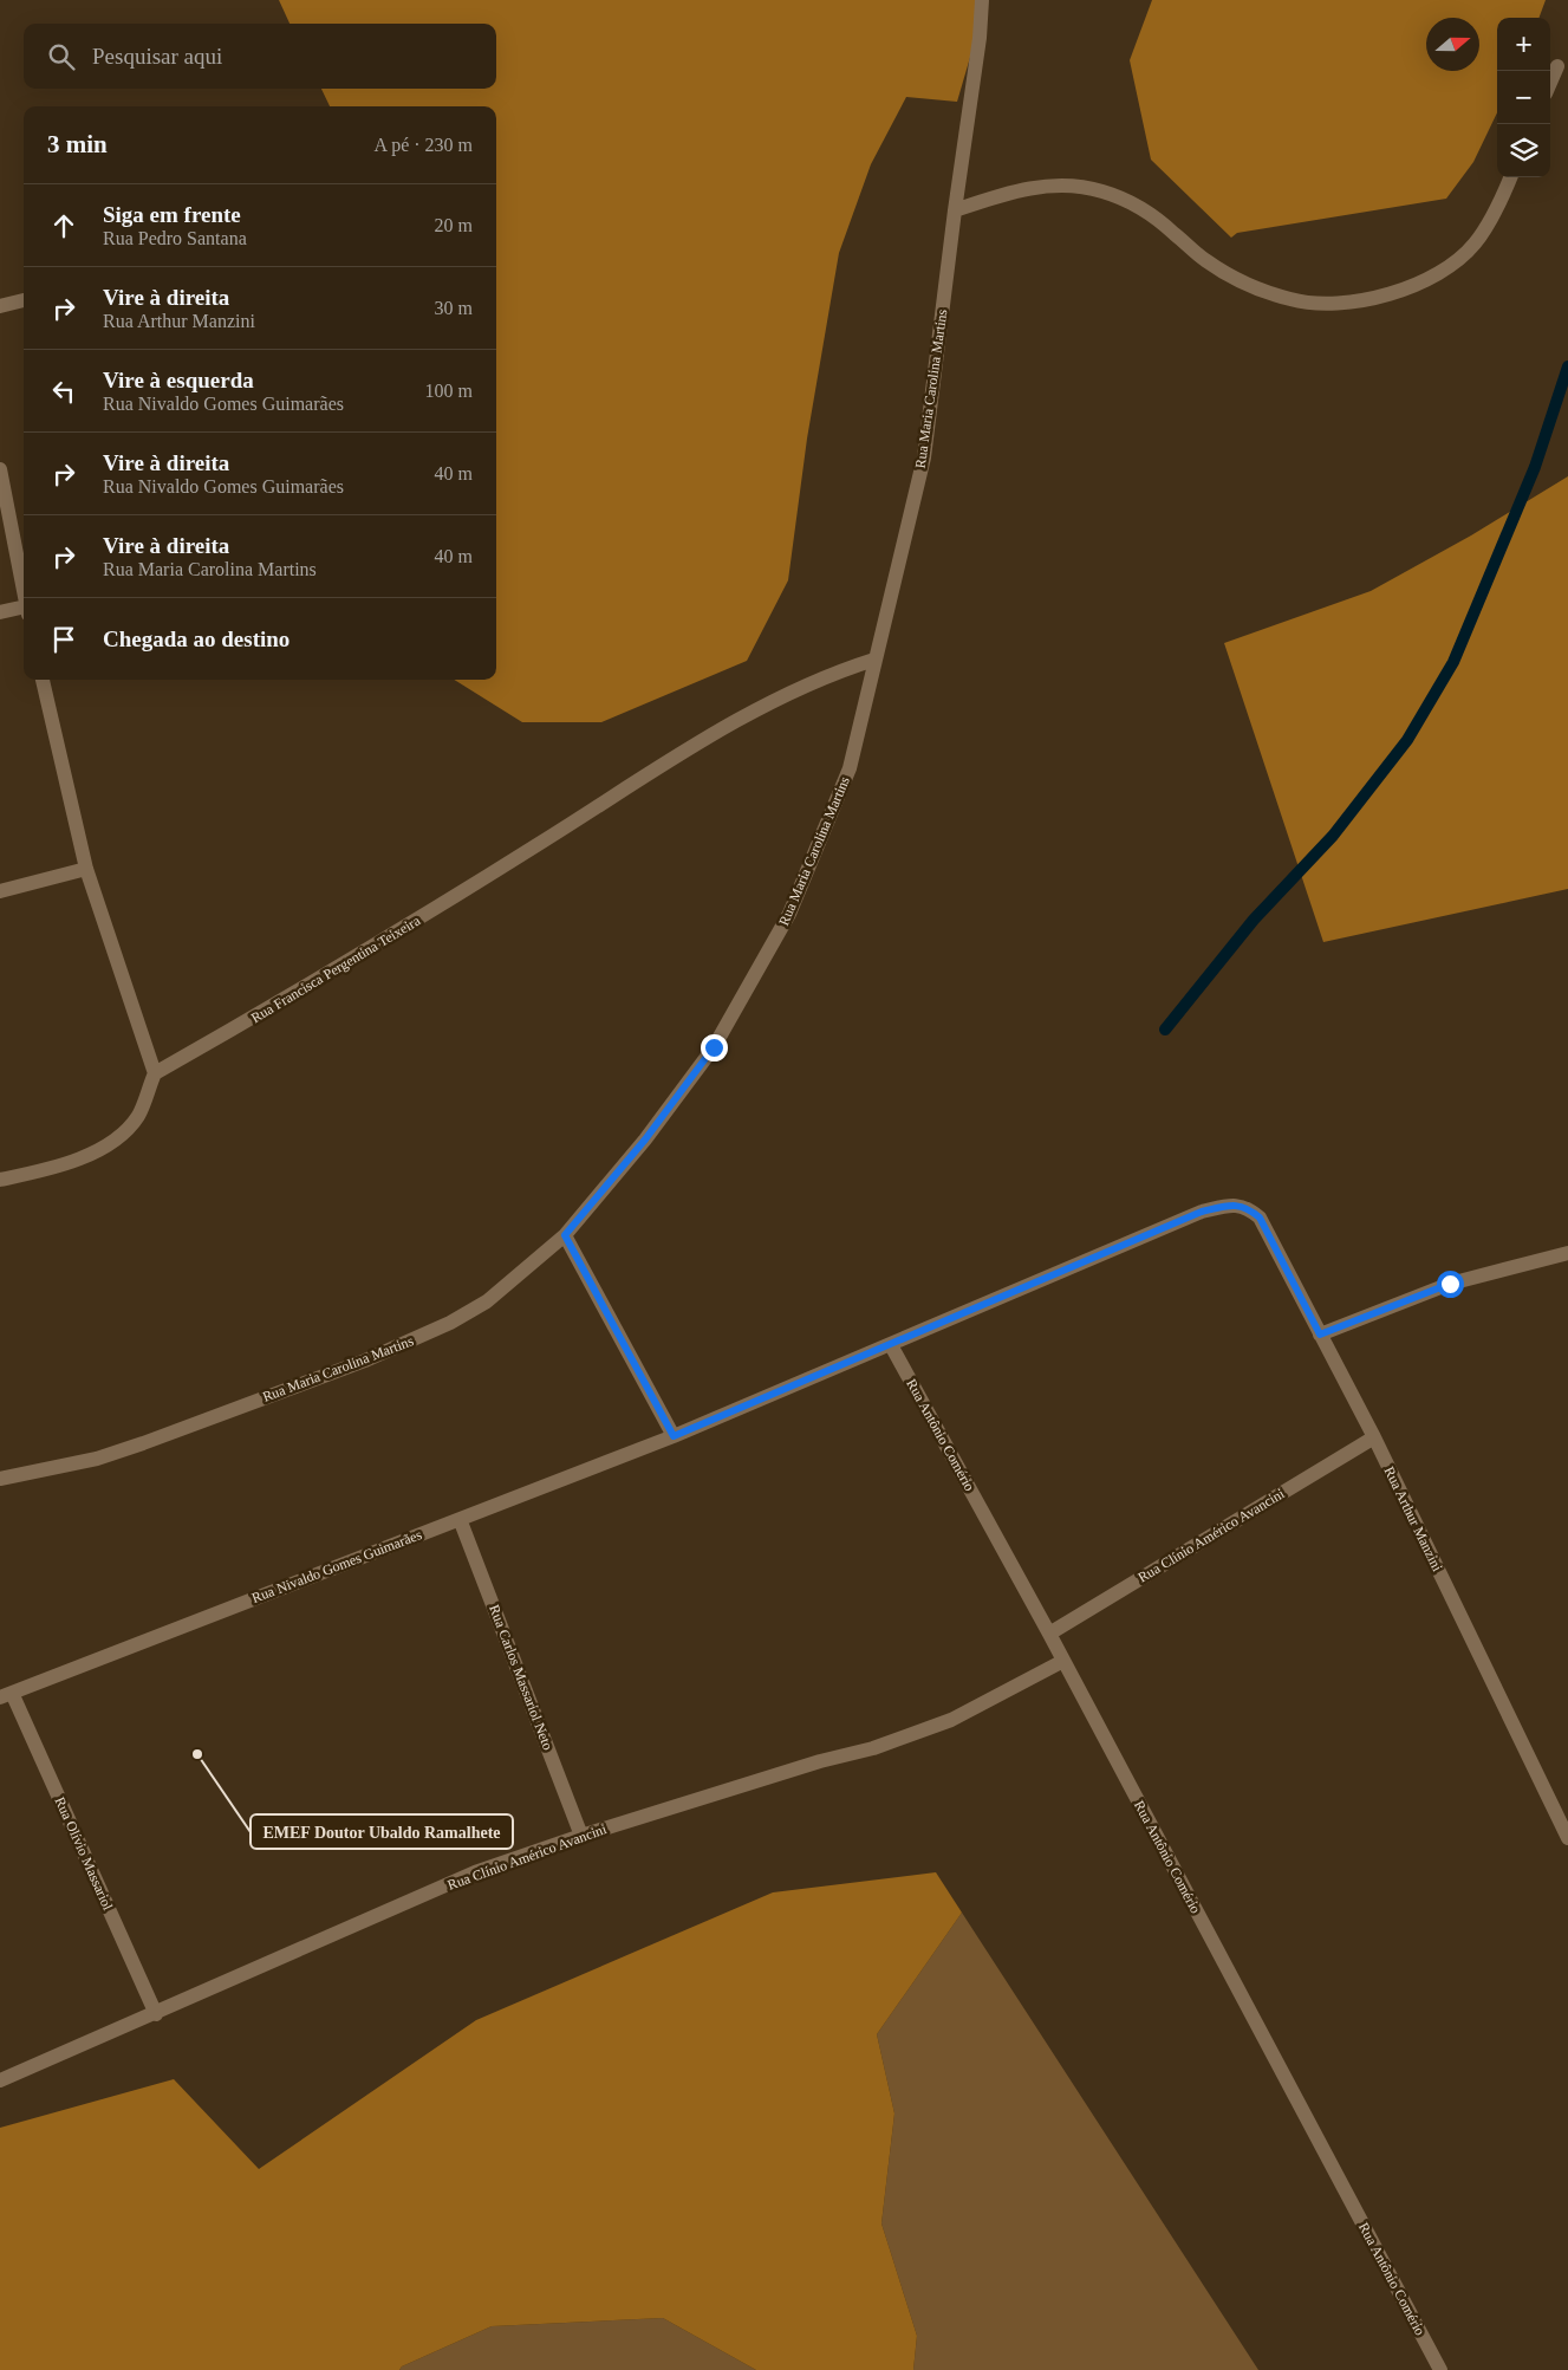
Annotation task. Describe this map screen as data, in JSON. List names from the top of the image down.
{
  "streets": {
    "street": [
      "Rua Maria Carolina Martins",
      "Rua Francisca Pergentina Teixeira",
      "Rua Antônio Comério",
      "Rua Arthur Manzini",
      "Rua Clínio Américo Avancini",
      "Rua Nivaldo Gomes Guimarães",
      "Rua Carlos Massariol Neto",
      "Rua Olívio Massariol"
    ]
  },
  "crossings": [
    ["Rua Maria Carolina Martins", "Rua Francisca Pergentina Teixeira"],
    ["Rua Antônio Comério", "Rua Clínio Américo Avancini"],
    ["Rua Antônio Comério", "Rua Nivaldo Gomes Guimarães"],
    ["Rua Arthur Manzini", "Rua Clínio Américo Avancini"],
    ["Rua Arthur Manzini", "Rua Nivaldo Gomes Guimarães"],
    ["Rua Clínio Américo Avancini", "Rua Carlos Massariol Neto"],
    ["Rua Clínio Américo Avancini", "Rua Olívio Massariol"],
    ["Rua Nivaldo Gomes Guimarães", "Rua Carlos Massariol Neto"],
    ["Rua Nivaldo Gomes Guimarães", "Rua Olívio Massariol"]
  ],
  "places": ["EMEF Doutor Ubaldo Ramalhete"],
  "north": "right",
  "page": {
    "map_buttons": ["+", "−"],
    "search": "Pesquisar aqui",
    "heading": ["3 min", "A pé · 230 m"],
    "list": [
      ["Siga em frente", "Rua Pedro Santana", "20 m"],
      ["Vire à direita", "Rua Arthur Manzini", "30 m"],
      ["Vire à esquerda", "Rua Nivaldo Gomes Guimarães", "100 m"],
      ["Vire à direita", "Rua Nivaldo Gomes Guimarães", "40 m"],
      ["Vire à direita", "Rua Maria Carolina Martins", "40 m"],
      "Chegada ao destino"
    ]
  }
}
